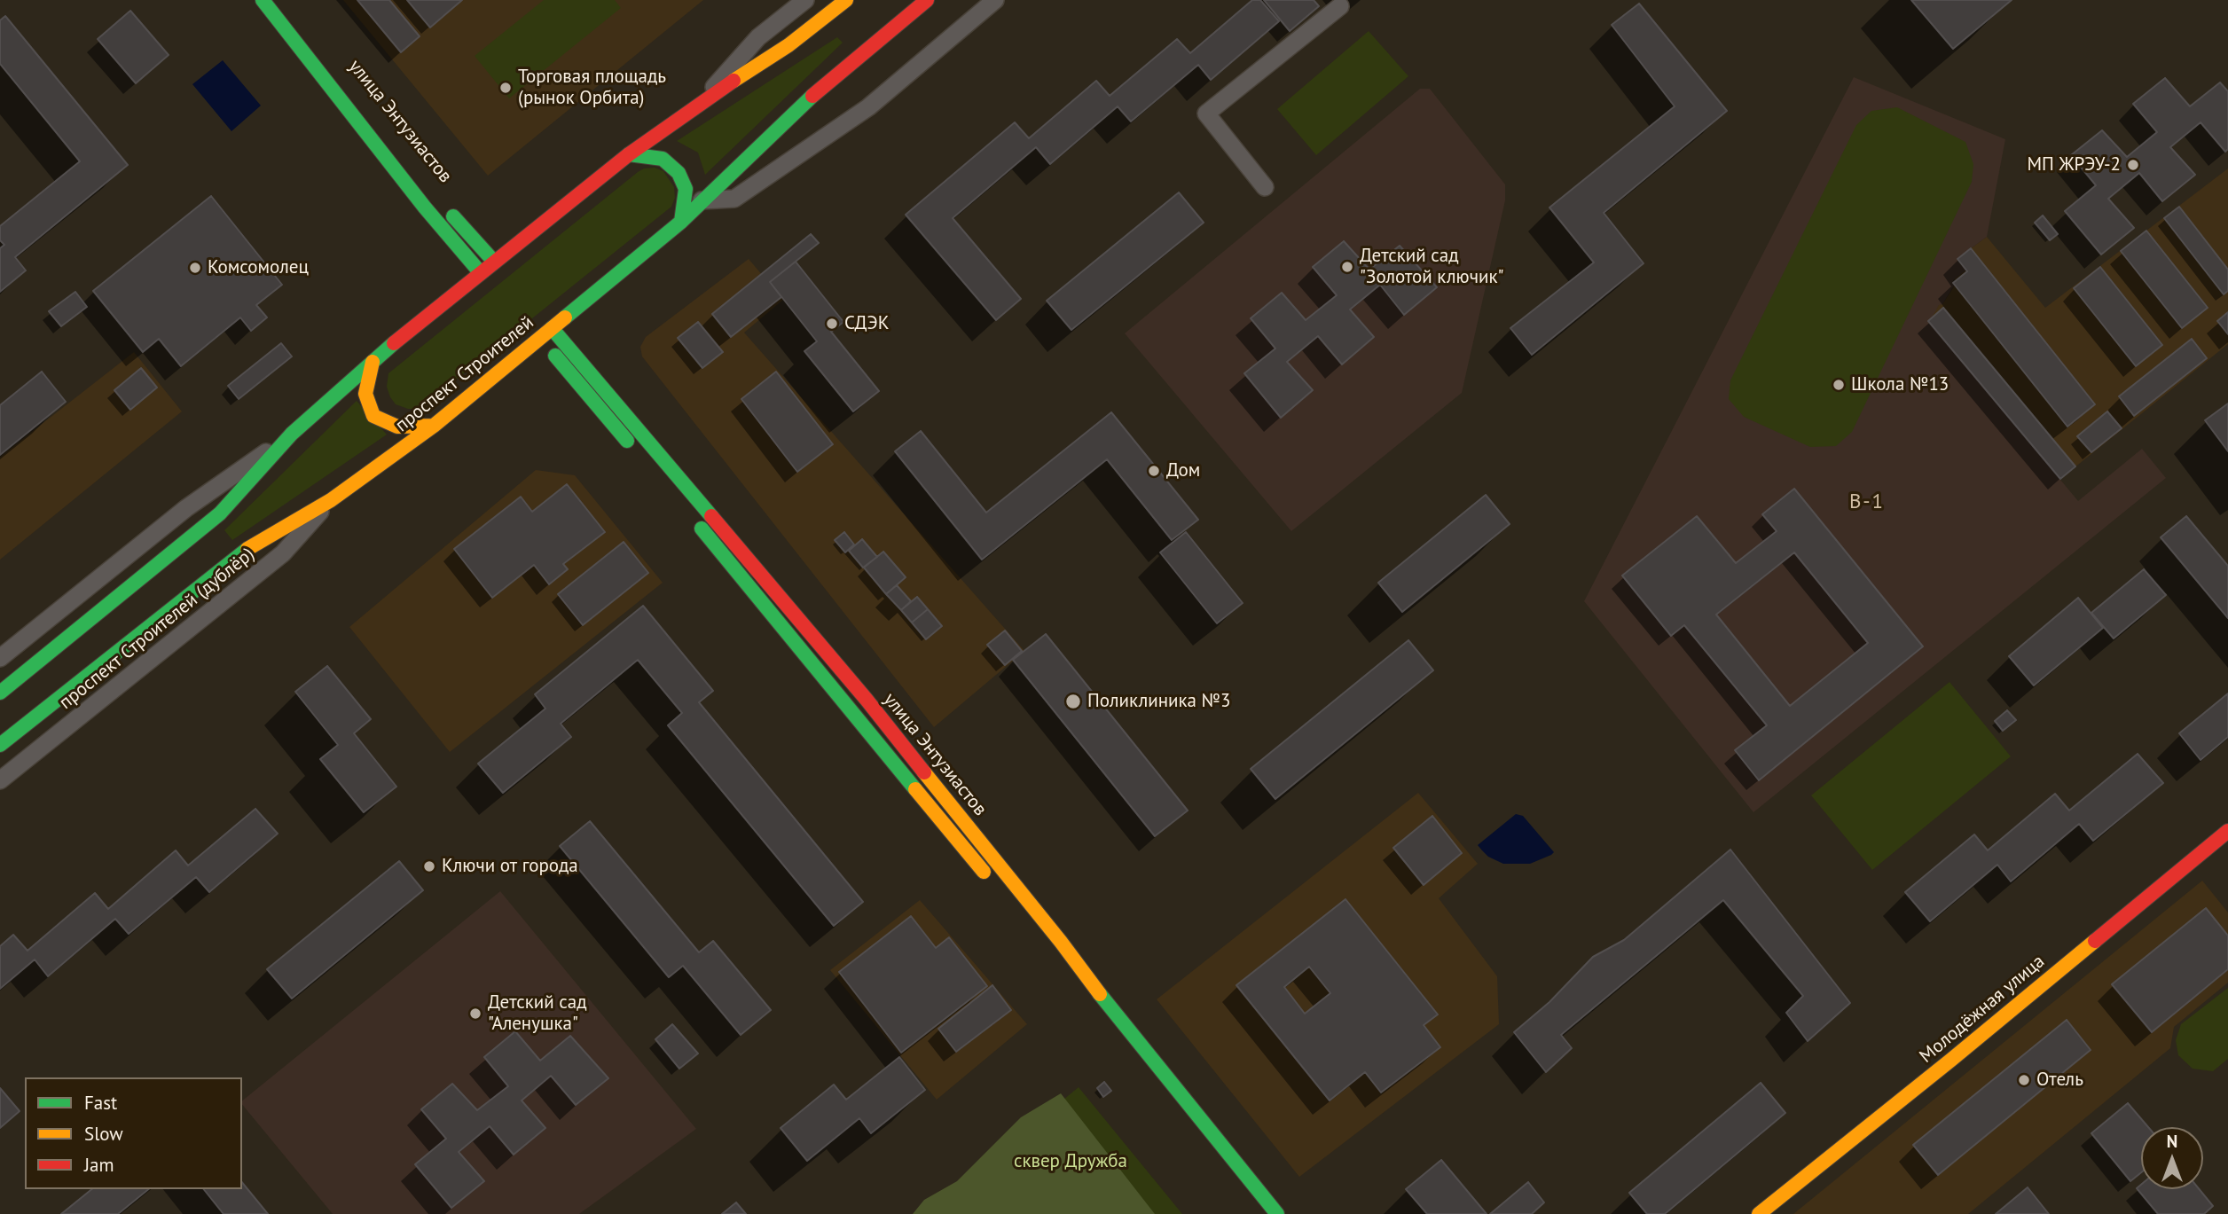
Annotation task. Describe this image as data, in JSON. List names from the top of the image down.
{
  "streets": {
    "street": [
      "улица Энтузиастов",
      "проспект Строителей",
      "проспект Строителей (дублёр)",
      "Молодёжная улица"
    ]
  },
  "crossings": [
    ["улица Энтузиастов", "проспект Строителей"],
    ["проспект Строителей", "проспект Строителей (дублёр)"]
  ],
  "districts": ["В-1"],
  "parks": ["сквер Дружба"],
  "places": [
    "Торговая площадь (рынок Орбита)",
    "МП ЖРЭУ-2",
    "Детский сад \"Золотой ключик\"",
    "Комсомолец",
    "СДЭК",
    "Школа №13",
    "Дом",
    "Поликлиника №3",
    "Ключи от города",
    "Детский сад \"Аленушка\"",
    "Отель"
  ],
  "legend": ["Fast", "Slow", "Jam"],
  "north": "top"
}
